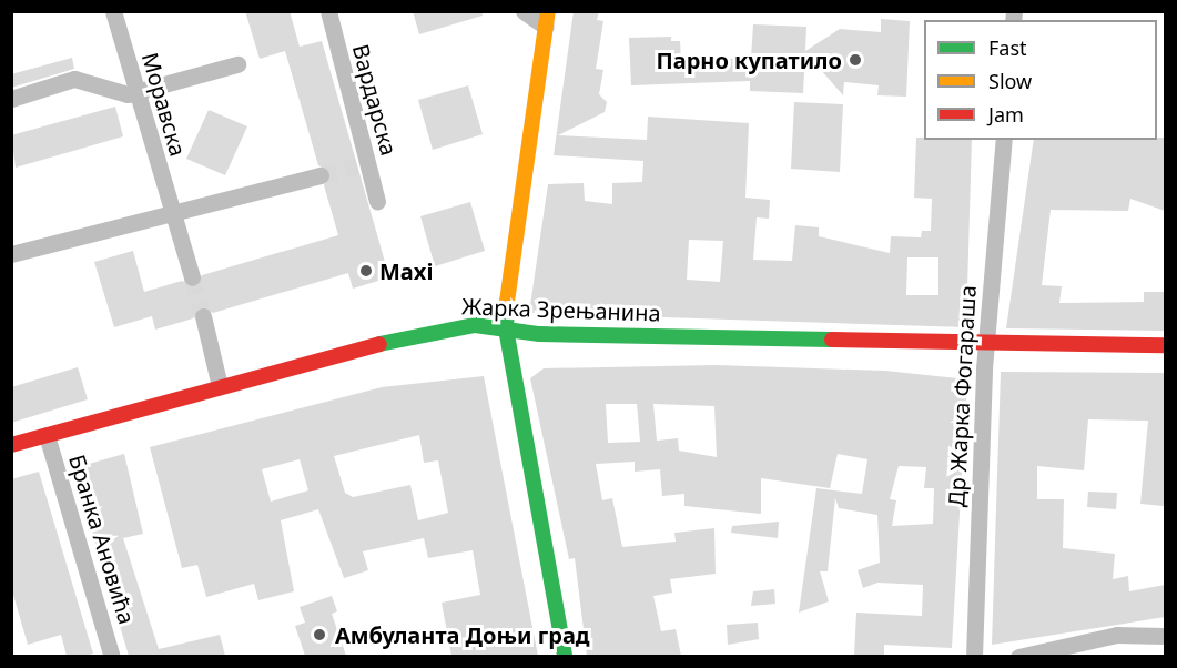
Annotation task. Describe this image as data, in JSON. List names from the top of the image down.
{
  "streets": {
    "street": [
      "Вардарска",
      "Моравска",
      "Жарка Зрењанина",
      "Др Жарка Фогараша",
      "Бранка Ановића"
    ]
  },
  "crossings": [
    ["Жарка Зрењанина", "Др Жарка Фогараша"],
    ["Жарка Зрењанина", "Бранка Ановића"]
  ],
  "places": ["Парно купатило", "Maxi", "Амбуланта Доњи град"],
  "legend": ["Fast", "Slow", "Jam"]
}
